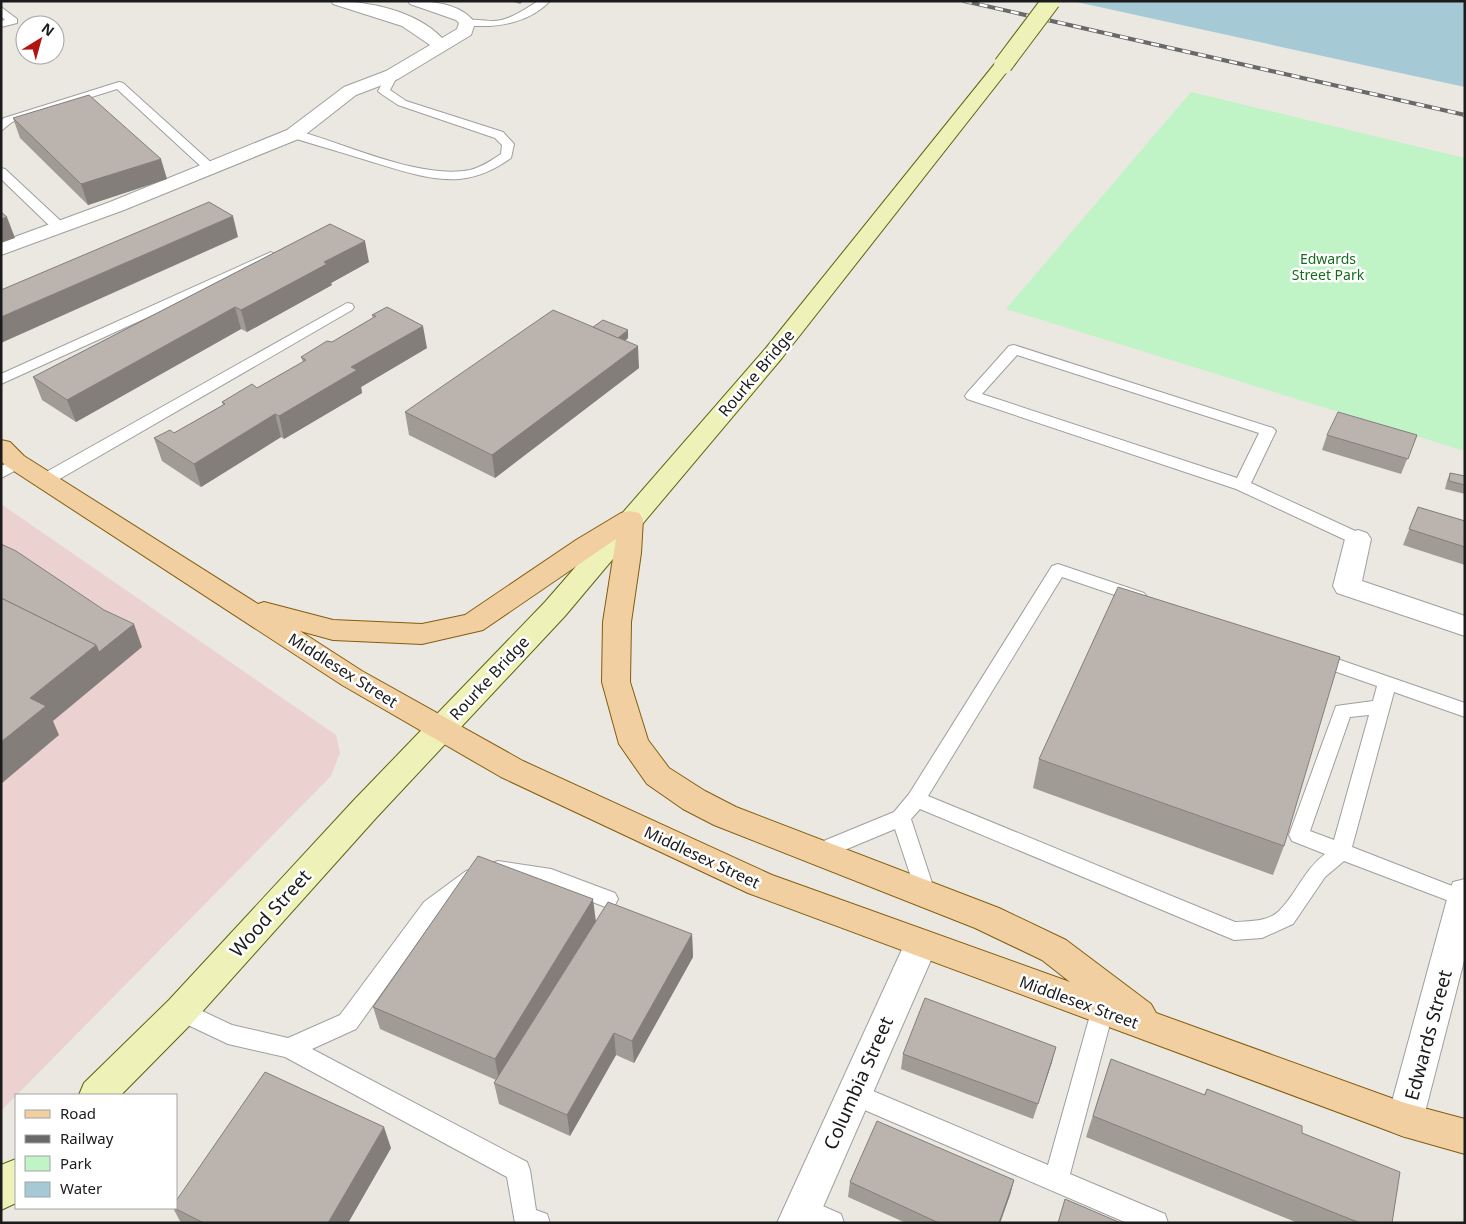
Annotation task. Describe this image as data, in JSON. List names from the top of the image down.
{
  "streets": {
    "main road": ["Rourke Bridge", "Middlesex Street", "Wood Street"],
    "street": ["Edwards Street", "Columbia Street"]
  },
  "crossings": [
    ["Rourke Bridge", "Middlesex Street"],
    ["Rourke Bridge", "Wood Street"],
    ["Middlesex Street", "Wood Street"],
    ["Middlesex Street", "Edwards Street"],
    ["Middlesex Street", "Columbia Street"]
  ],
  "parks": ["Edwards Street Park"],
  "legend": [
    "Road",
    "Railway",
    "Park",
    "Water"
  ],
  "north": "top right"
}
